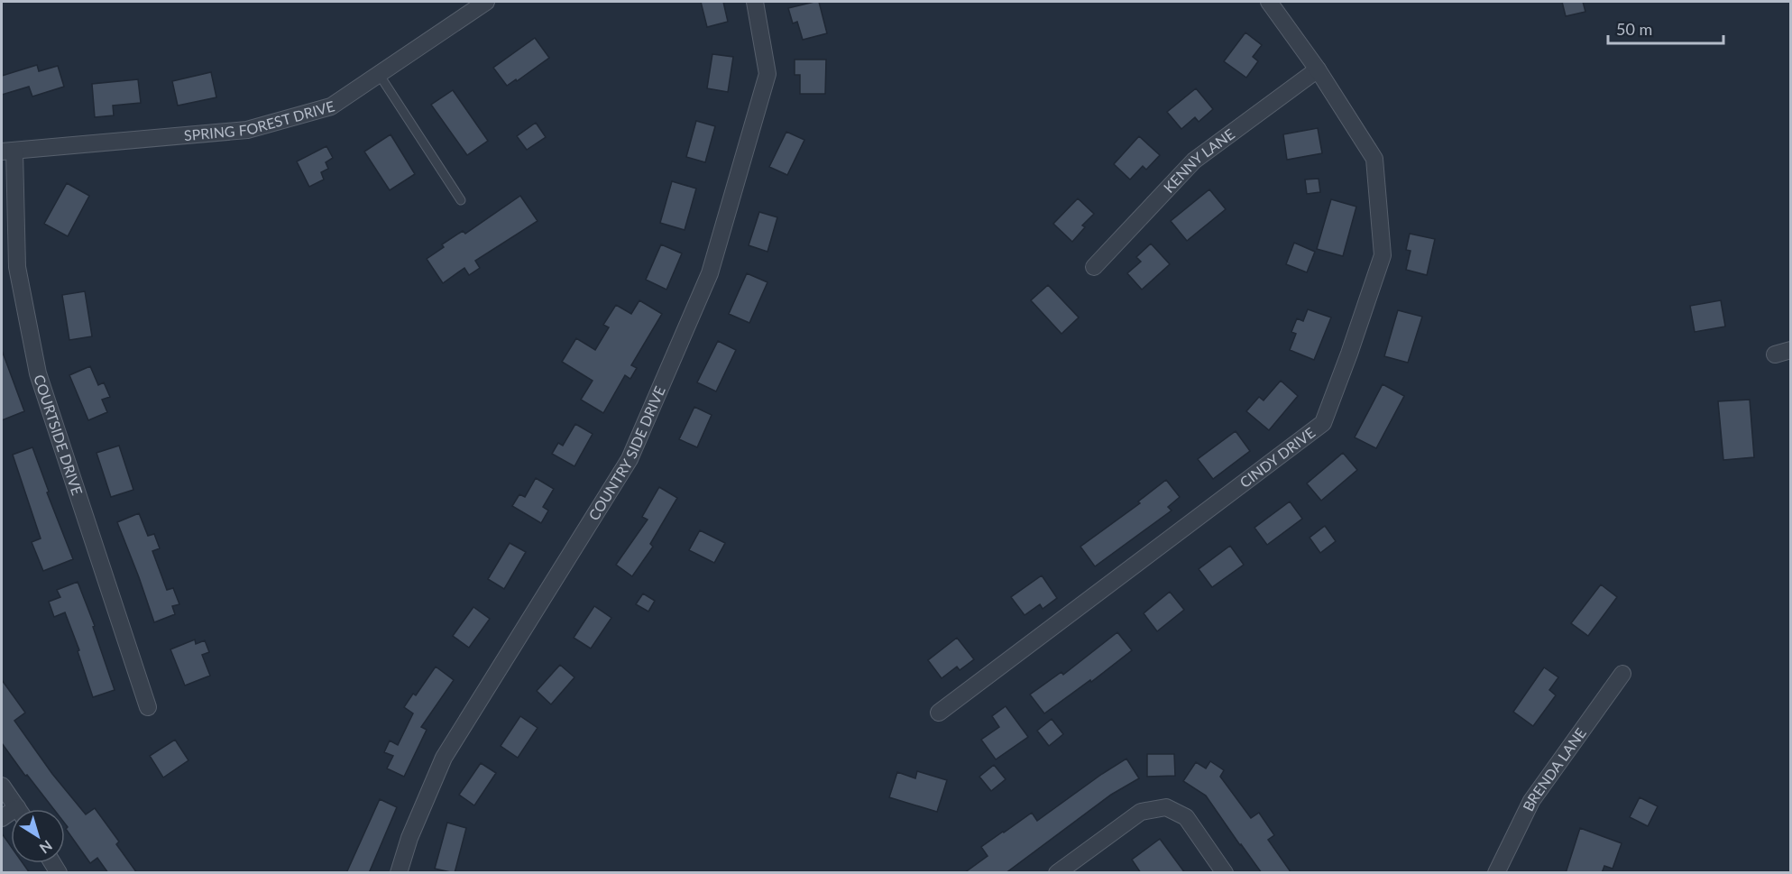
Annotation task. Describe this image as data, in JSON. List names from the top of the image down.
{
  "streets": {
    "street": [
      "SPRING FOREST DRIVE",
      "KENNY LANE",
      "COURTSIDE DRIVE",
      "COUNTRY SIDE DRIVE",
      "CINDY DRIVE",
      "BRENDA LANE"
    ]
  },
  "crossings": [
    ["SPRING FOREST DRIVE", "COURTSIDE DRIVE"],
    ["KENNY LANE", "CINDY DRIVE"]
  ],
  "scale_bar": "50 m",
  "north": "bottom right"
}
